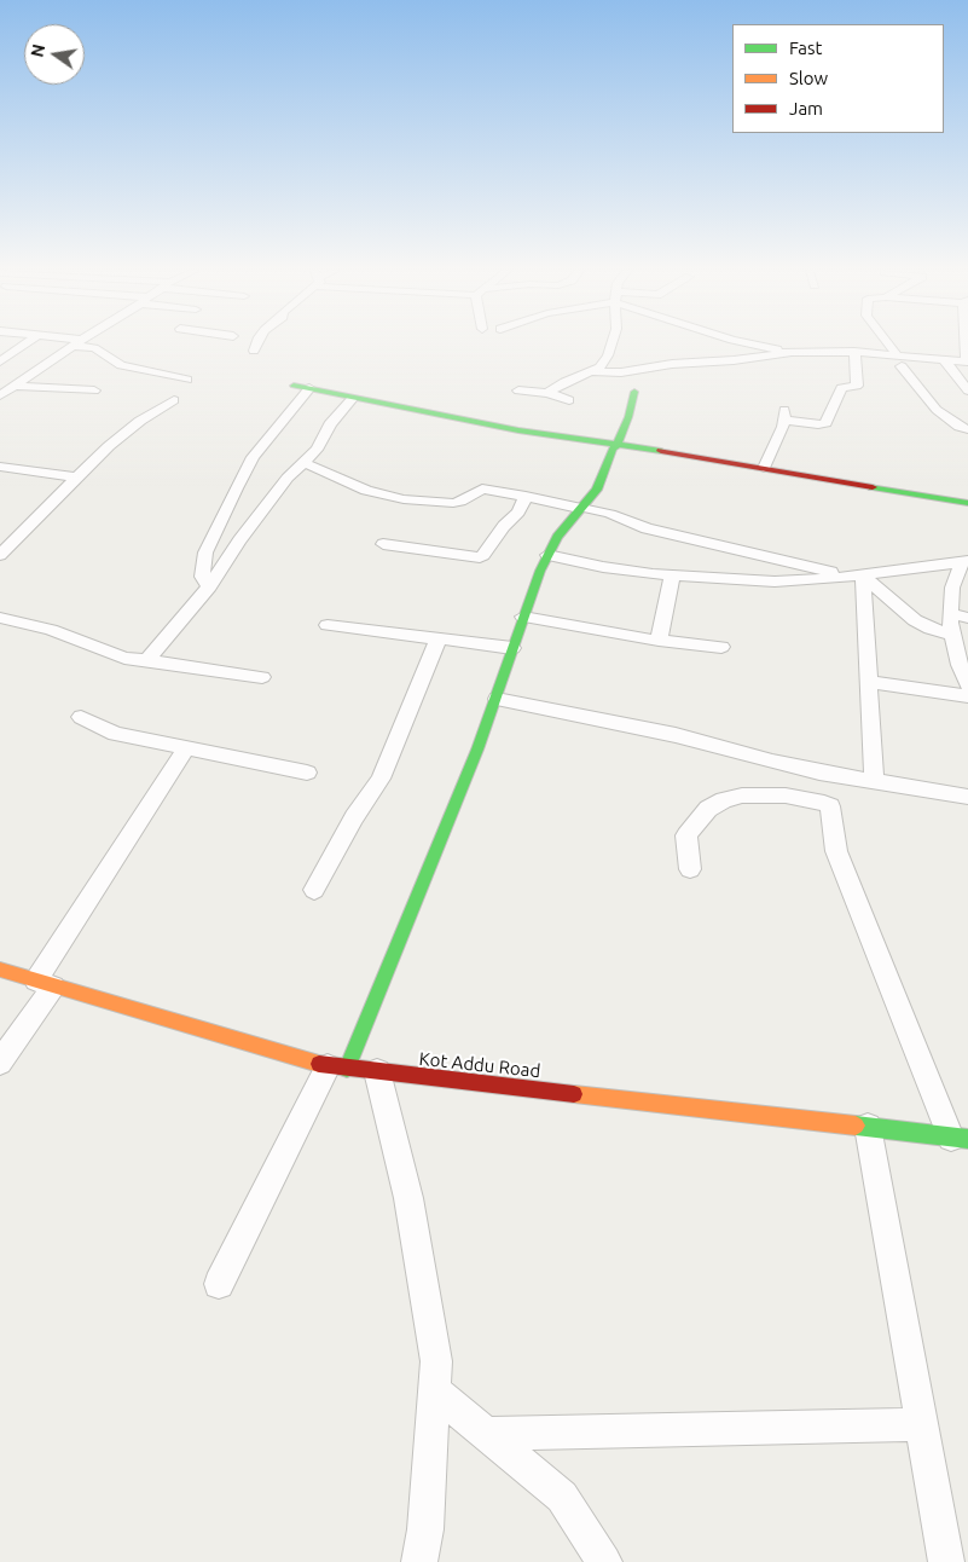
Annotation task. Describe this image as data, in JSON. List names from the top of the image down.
{
  "streets": {
    "street": ["Kot Addu Road"]
  },
  "legend": ["Fast", "Slow", "Jam"],
  "north": "left"
}
